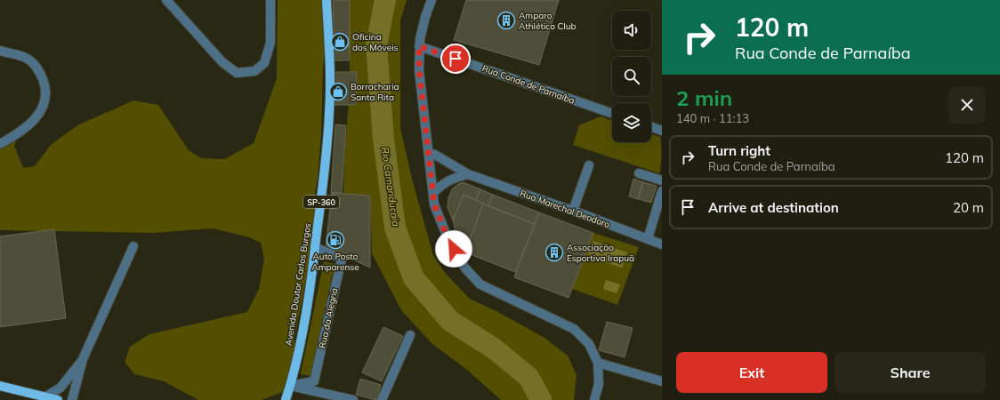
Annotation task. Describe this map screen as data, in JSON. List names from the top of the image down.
{
  "streets": {
    "main road": ["SP-360", "Avenida Doutor Carlos Burgos"],
    "street": ["Rua Conde de Parnaíba", "Rua Marechal Deodoro", "Rua da Alegria"]
  },
  "crossings": [
    ["Avenida Doutor Carlos Burgos", "Rua da Alegria"]
  ],
  "water": ["Rio Camanducaia"],
  "places": {
    "building": ["Amparo Athlético Club", "Associação Esportiva Irapuã"],
    "shop": ["Oficina dos Móveis", "Borracharia Santa Rita"],
    "fuel station": ["Auto Posto Amparense"]
  },
  "page": {
    "turn": ["120 m", "Rua Conde de Parnaíba"],
    "heading": ["2 min", "140 m · 11:13"],
    "list": [
      {
        "name": "Turn right",
        "note": "Rua Conde de Parnaíba",
        "value": "120 m"
      },
      {
        "name": "Arrive at destination",
        "value": "20 m"
      }
    ],
    "buttons": ["Exit", "Share"]
  }
}
